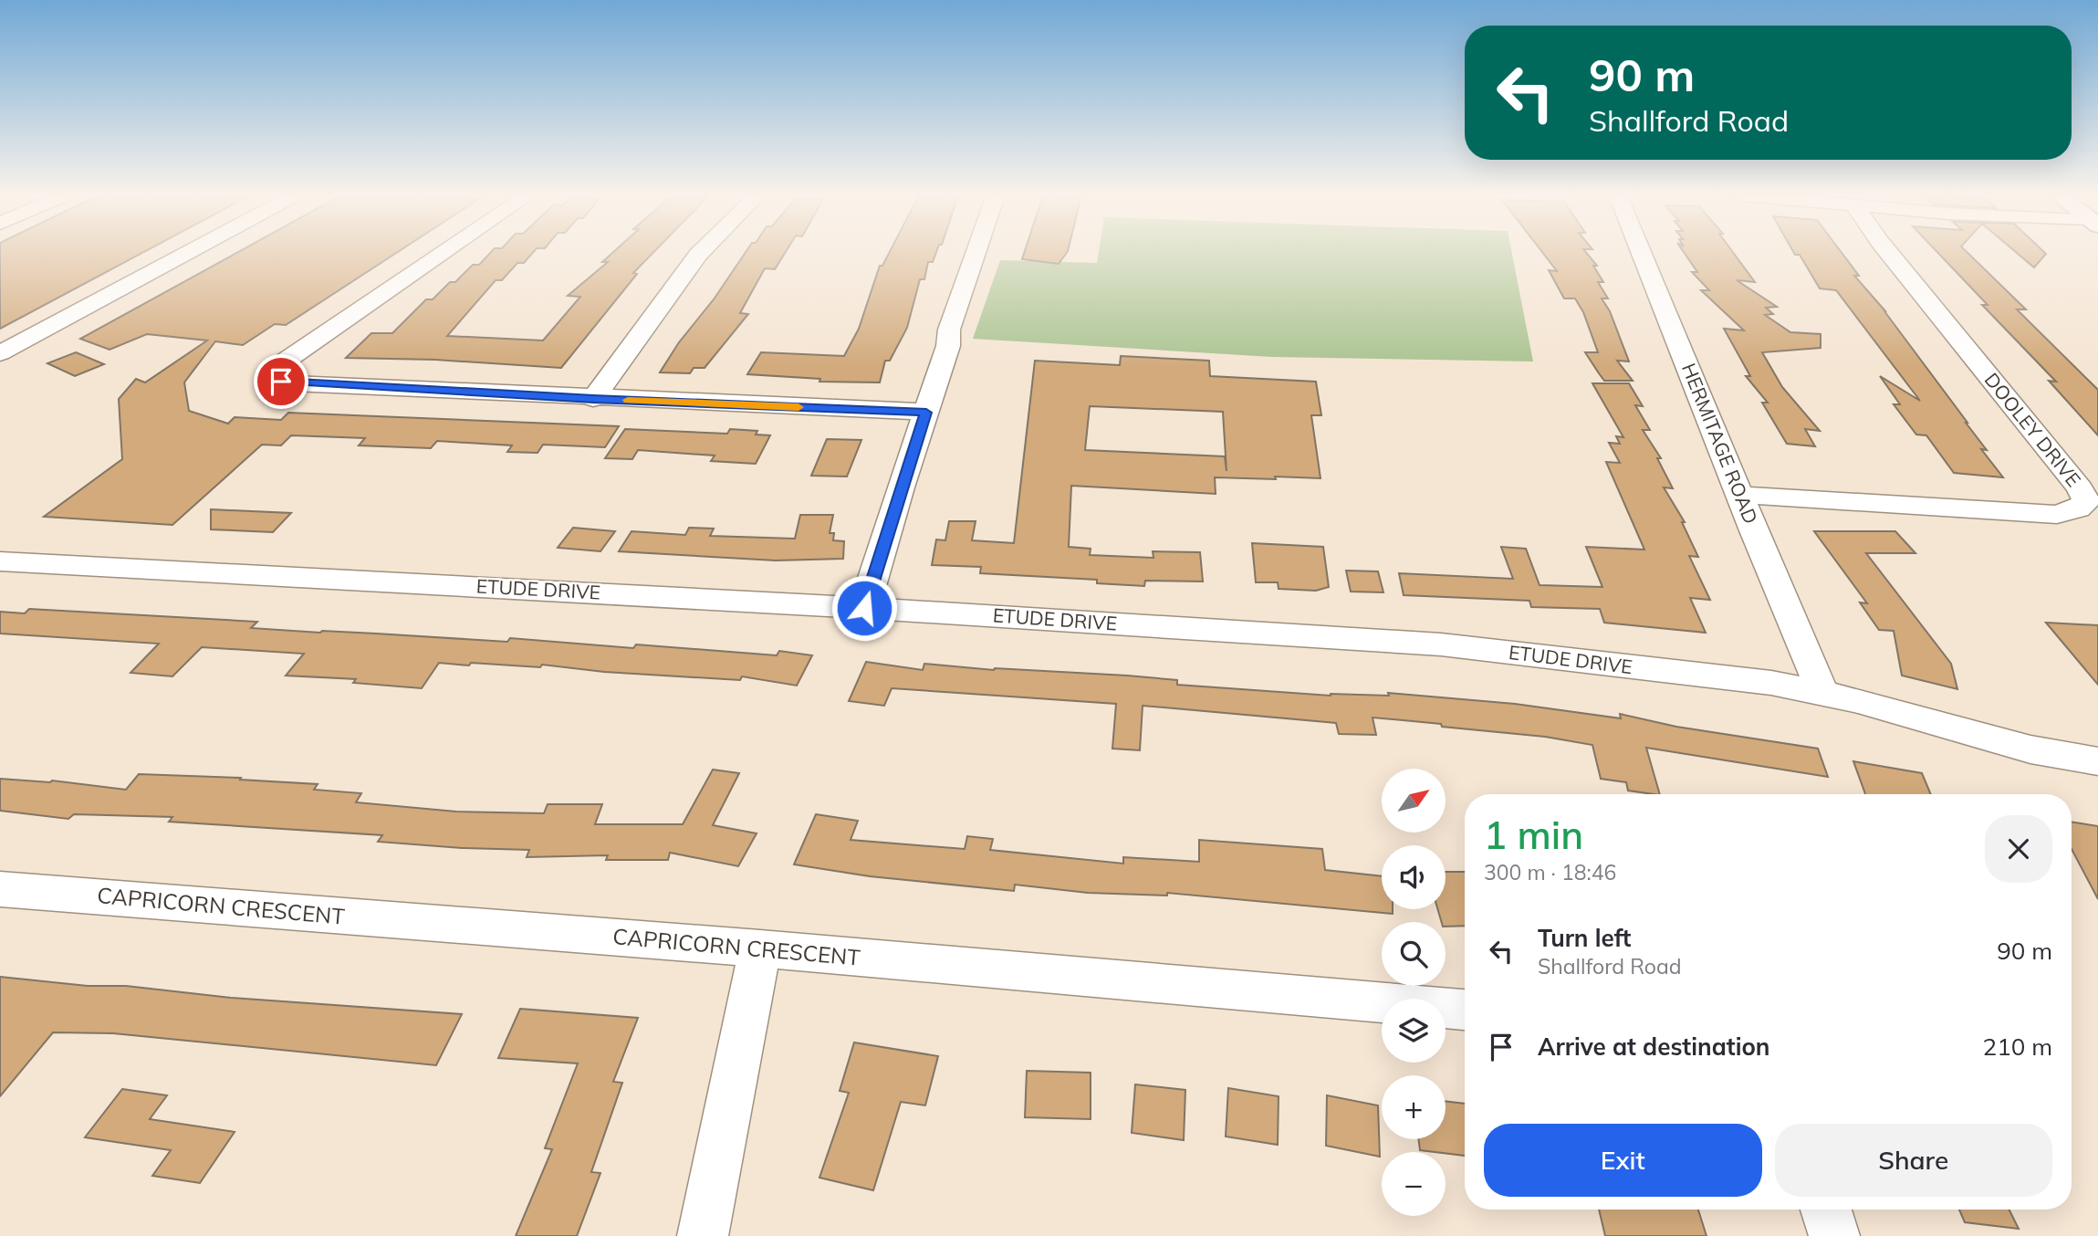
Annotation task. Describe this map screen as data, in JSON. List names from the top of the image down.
{
  "streets": {
    "street": [
      "DOOLEY DRIVE",
      "HERMITAGE ROAD",
      "ETUDE DRIVE",
      "CAPRICORN CRESCENT"
    ]
  },
  "crossings": [
    ["DOOLEY DRIVE", "HERMITAGE ROAD"],
    ["HERMITAGE ROAD", "ETUDE DRIVE"]
  ],
  "north": "top right",
  "page": {
    "turn": ["90 m", "Shallford Road"],
    "map_buttons": ["+", "−"],
    "heading": ["1 min", "300 m · 18:46"],
    "list": [
      {
        "name": "Turn left",
        "note": "Shallford Road",
        "value": "90 m"
      },
      {
        "name": "Arrive at destination",
        "value": "210 m"
      }
    ],
    "buttons": ["Exit", "Share"]
  }
}
